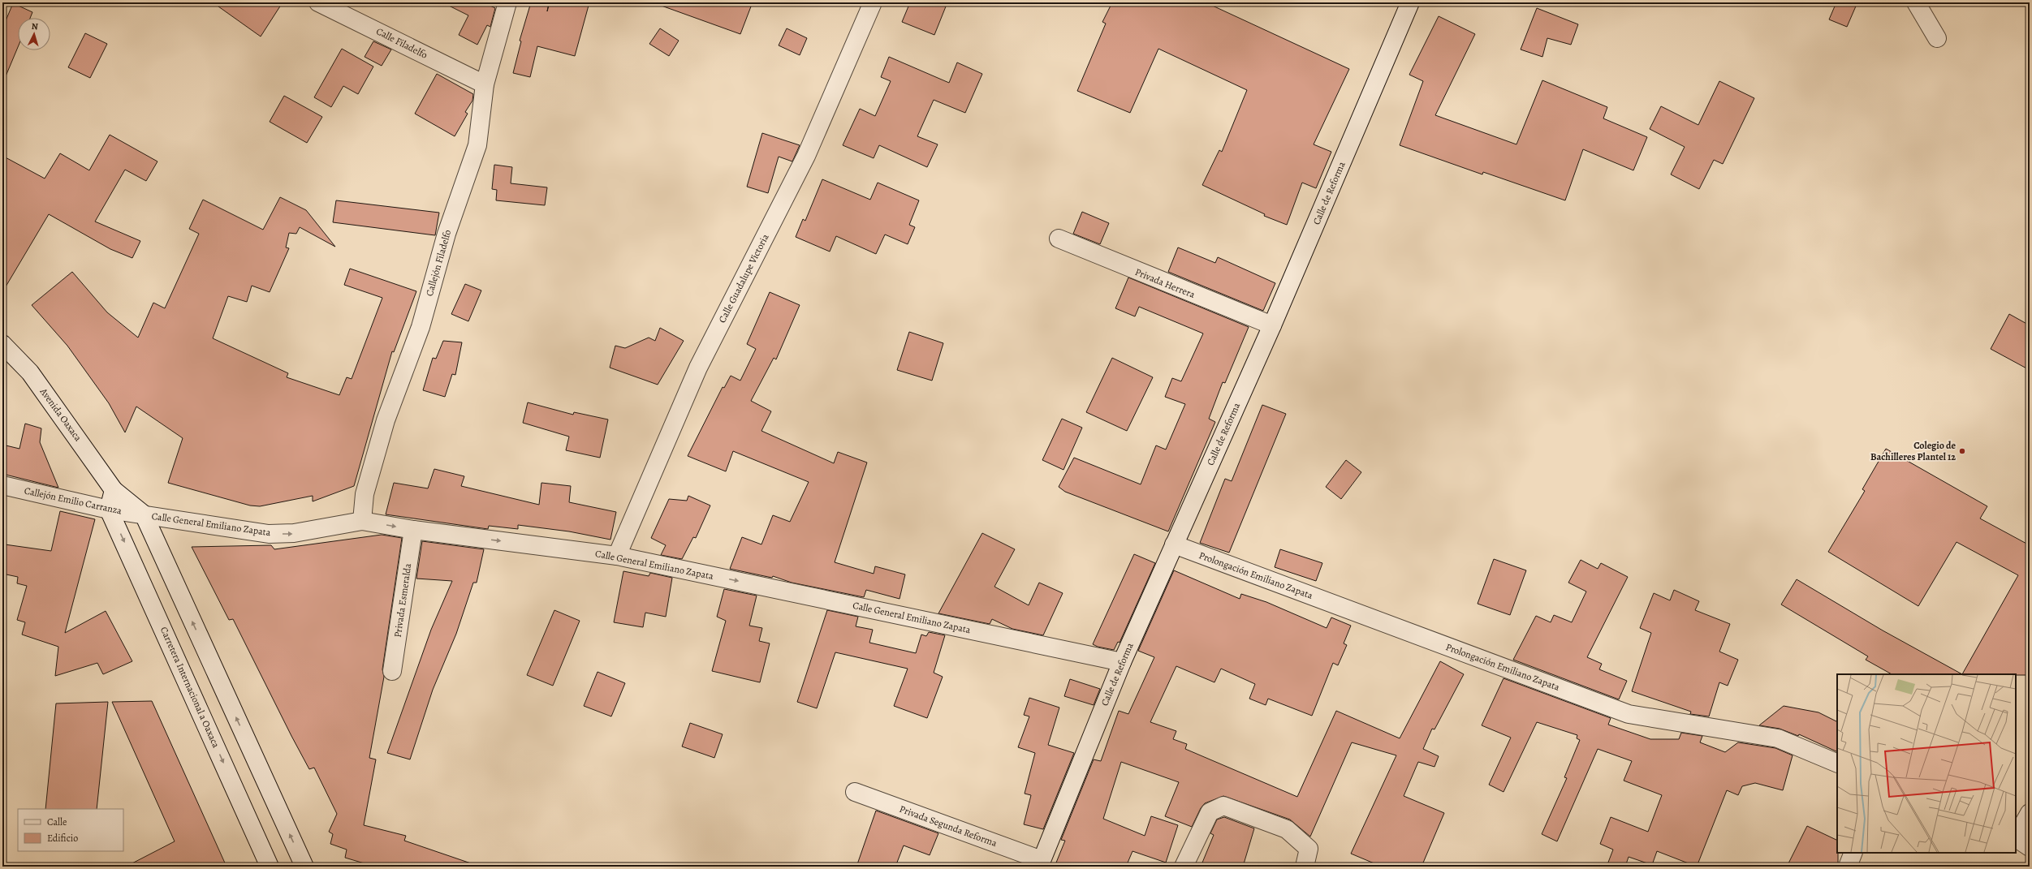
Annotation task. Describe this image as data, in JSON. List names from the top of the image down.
{
  "streets": {
    "street": [
      "Calle Filadelfo",
      "Calle de Reforma",
      "Callejón Filadelfo",
      "Calle Guadalupe Victoria",
      "Privada Herrera",
      "Avenida Oaxaca",
      "Callejón Emilio Carranza",
      "Calle General Emiliano Zapata",
      "Prolongación Emiliano Zapata",
      "Privada Esmeralda",
      "Carretera Internacional a Oaxaca",
      "Privada Segunda Reforma"
    ]
  },
  "crossings": [
    ["Calle Filadelfo", "Callejón Filadelfo"],
    ["Calle de Reforma", "Privada Herrera"],
    ["Calle de Reforma", "Calle General Emiliano Zapata"],
    ["Calle de Reforma", "Prolongación Emiliano Zapata"],
    ["Calle de Reforma", "Privada Segunda Reforma"],
    ["Callejón Filadelfo", "Calle General Emiliano Zapata"],
    ["Calle Guadalupe Victoria", "Calle General Emiliano Zapata"],
    ["Avenida Oaxaca", "Callejón Emilio Carranza"],
    ["Avenida Oaxaca", "Calle General Emiliano Zapata"],
    ["Callejón Emilio Carranza", "Calle General Emiliano Zapata"],
    ["Callejón Emilio Carranza", "Carretera Internacional a Oaxaca"],
    ["Calle General Emiliano Zapata", "Privada Esmeralda"]
  ],
  "one_way": ["Calle General Emiliano Zapata"],
  "places": ["Colegio de Bachilleres Plantel 12"],
  "legend": ["Calle", "Edificio"],
  "north": "top"
}
